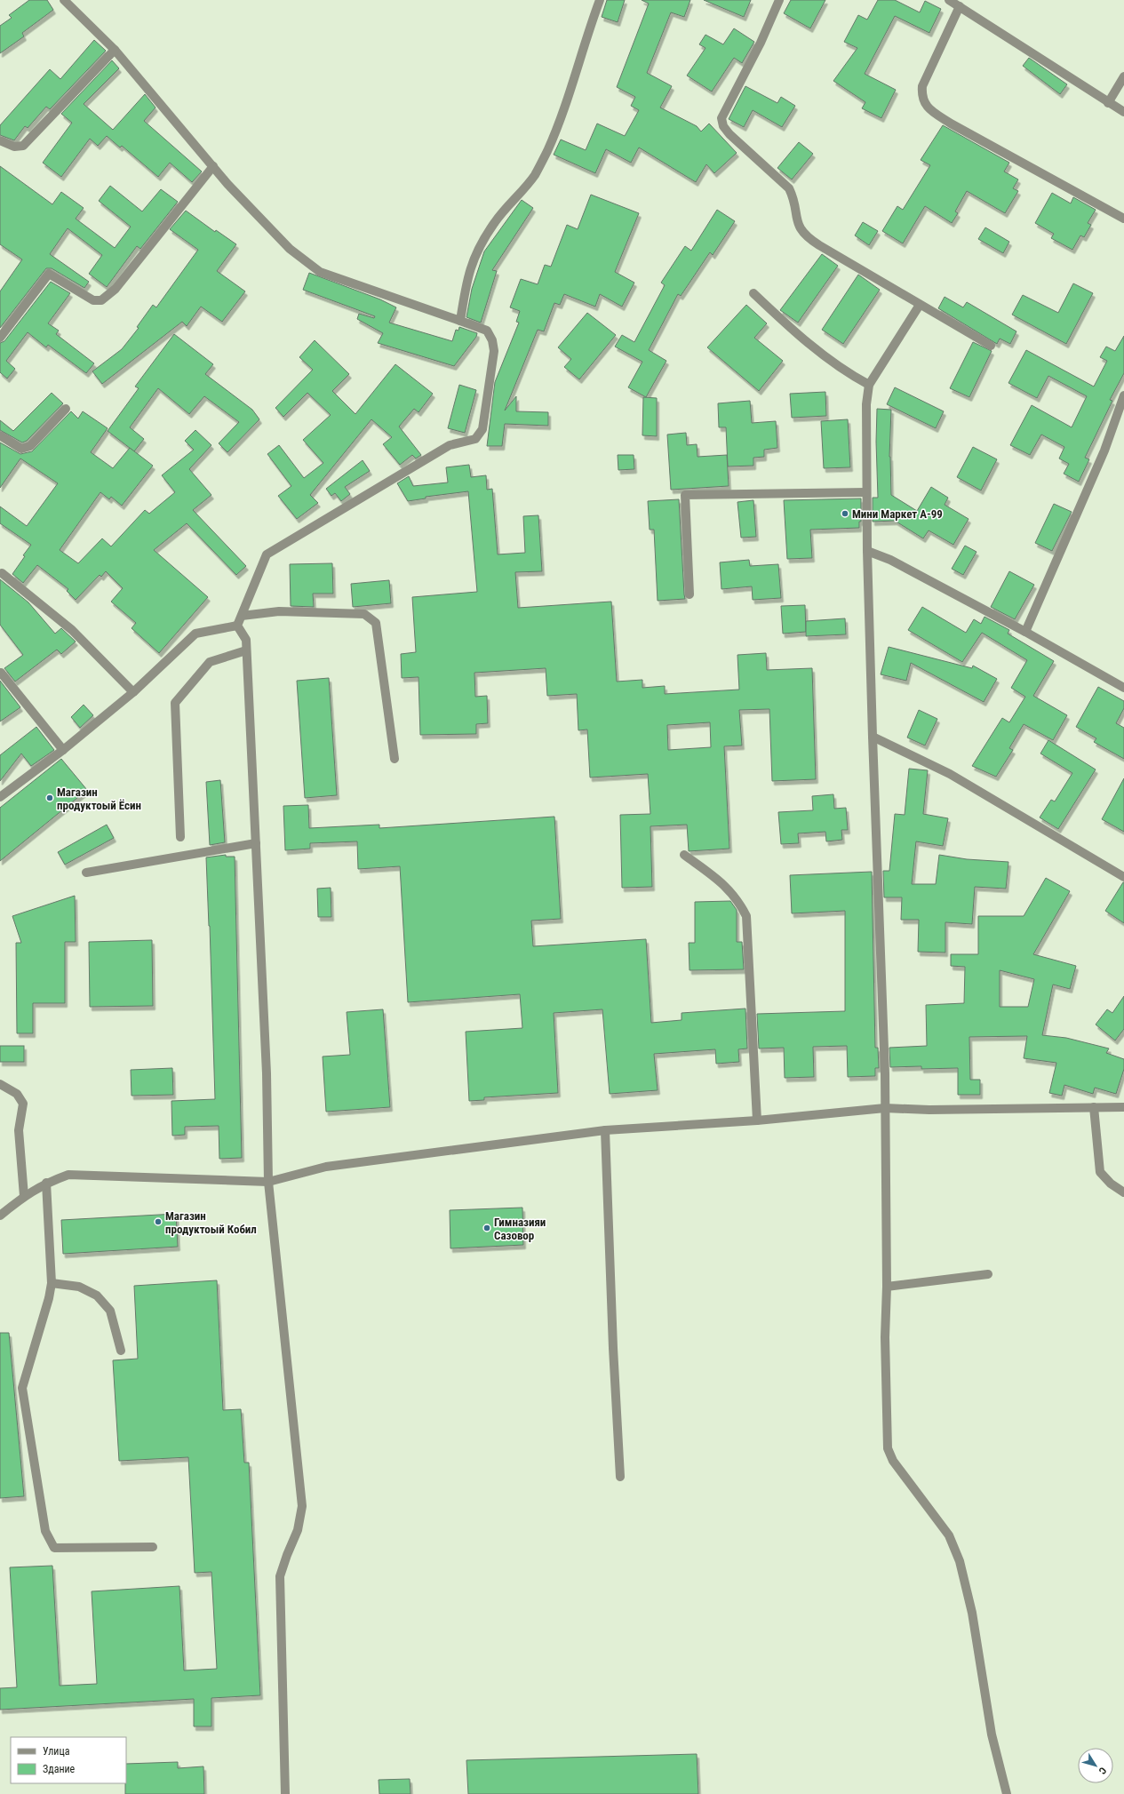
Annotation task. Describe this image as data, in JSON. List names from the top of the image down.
{
  "places": [
    "Мини Маркет А-99",
    "Магазин продуктоый Ёсин",
    "Магазин продуктоый Кобил",
    "Гимназияи Сазовор"
  ],
  "legend": ["Улица", "Здание"],
  "north": "bottom right"
}
